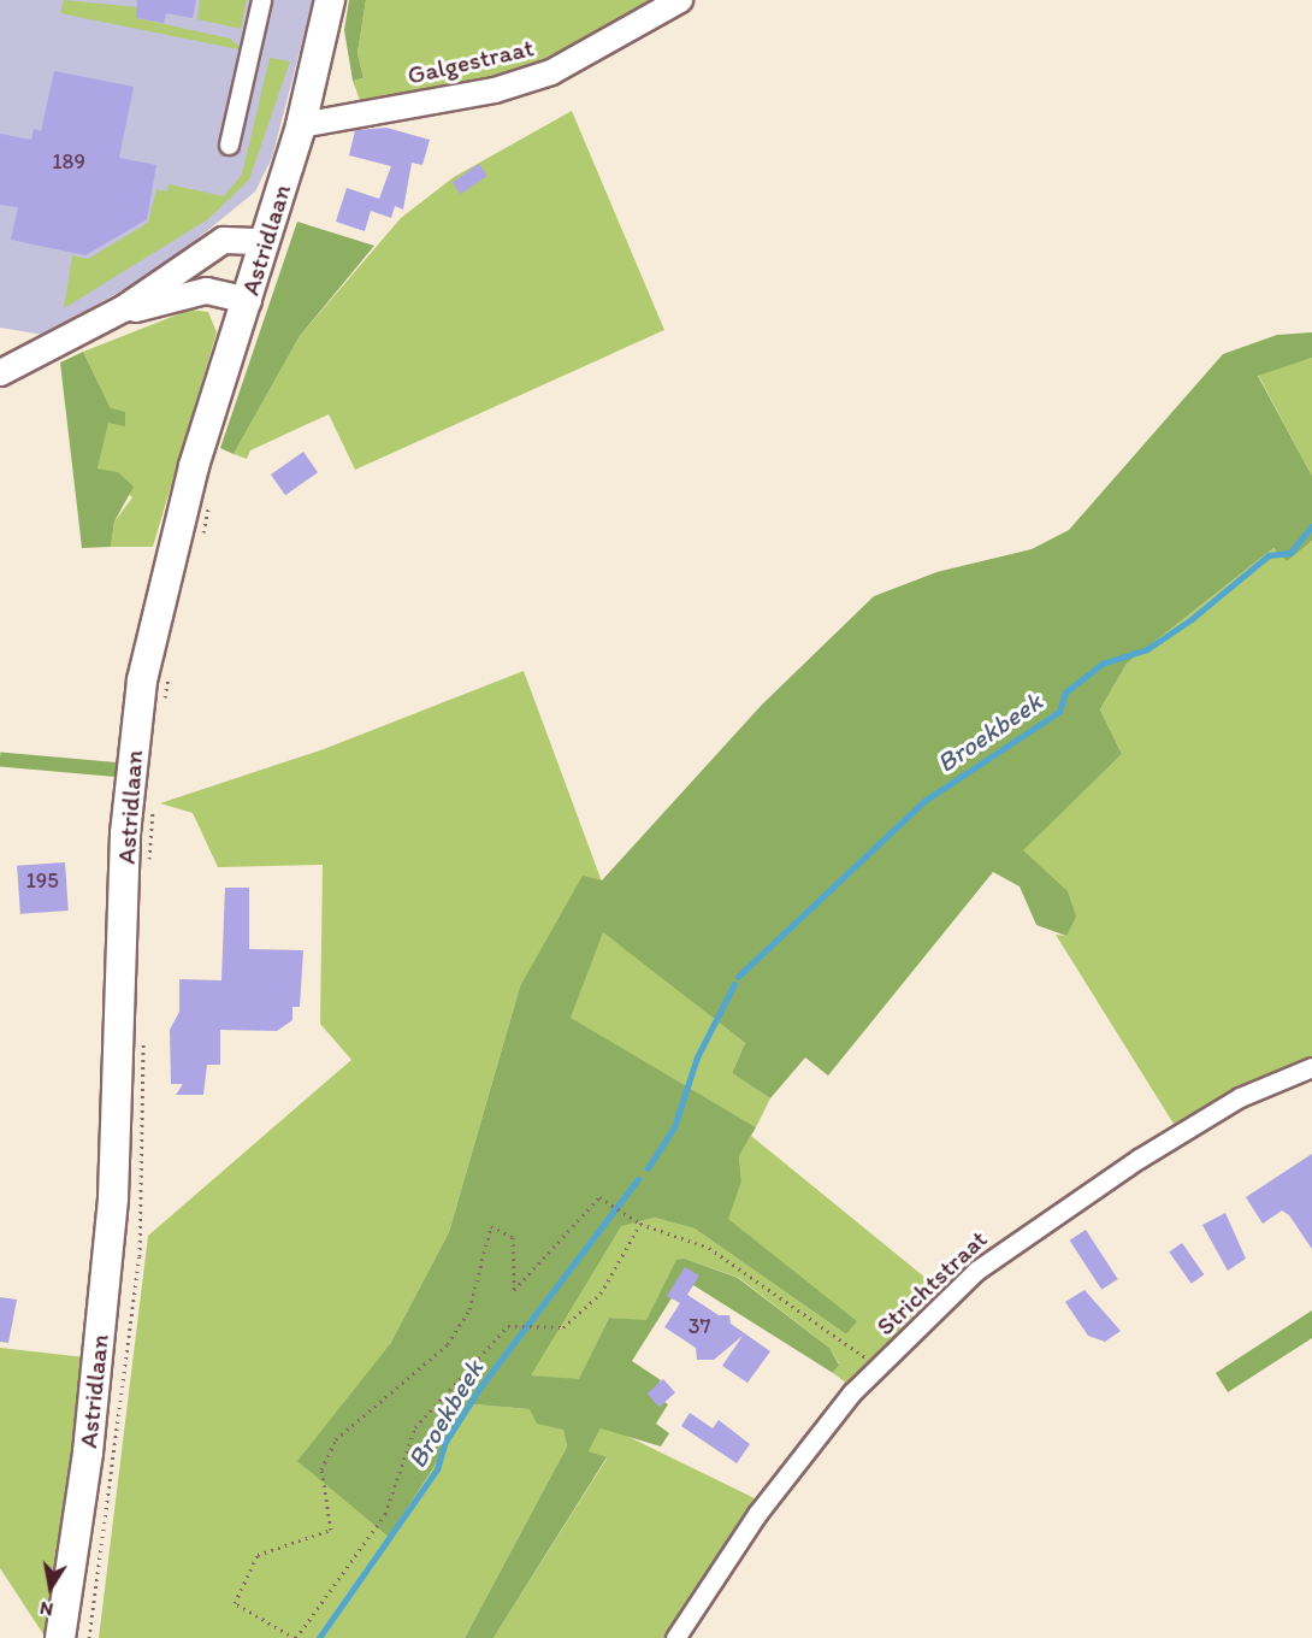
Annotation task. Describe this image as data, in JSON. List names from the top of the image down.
{
  "streets": {
    "main road": ["Astridlaan"],
    "street": ["Galgestraat", "Strichtstraat"]
  },
  "crossings": [
    ["Galgestraat", "Astridlaan"]
  ],
  "water": ["Broekbeek"],
  "house_numbers": ["189", "195", "37"],
  "north": "bottom"
}
